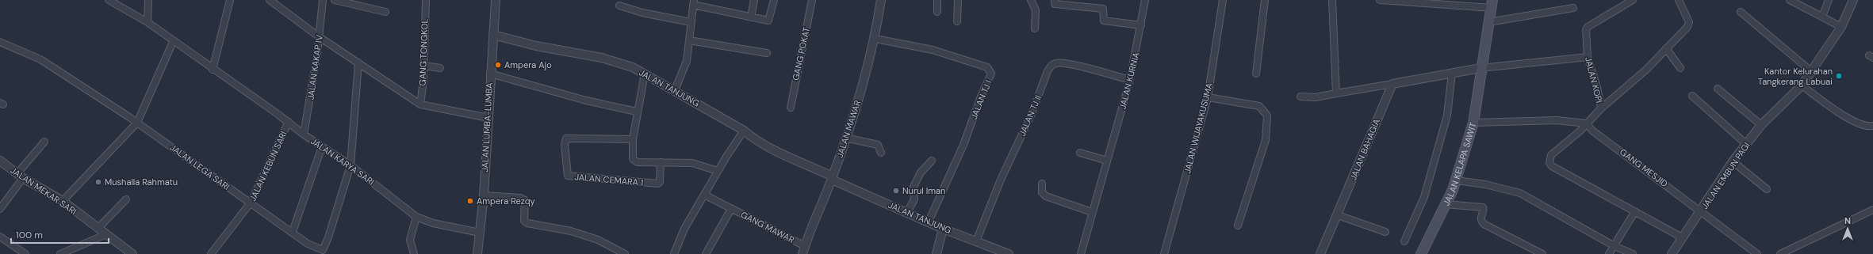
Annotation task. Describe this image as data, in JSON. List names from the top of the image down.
{
  "streets": {
    "main road": ["JALAN KELAPA SAWIT"],
    "street": [
      "GANG TONGKOL",
      "GANG POKAT",
      "JALAN KAKAP IV",
      "JALAN KOPI",
      "JALAN KURNIA",
      "JALAN TANJUNG",
      "JALAN TJ I",
      "JALAN TJ II",
      "JALAN LUMBA-LUMBA",
      "JALAN WIJAYAKUSUMA",
      "JALAN MAWAR",
      "JALAN BAHAGIA",
      "JALAN KARYA SARI",
      "JALAN KEBUN SARI",
      "JALAN LEGA SARI",
      "GANG MESJID",
      "JALAN EMBUN PAGI",
      "JALAN CEMARA 1",
      "JALAN MEKAR SARI",
      "GANG MAWAR"
    ]
  },
  "crossings": [
    ["JALAN KAKAP IV", "JALAN KARYA SARI"],
    ["JALAN KOPI", "GANG MESJID"],
    ["JALAN KURNIA", "JALAN TJ II"],
    ["JALAN TANJUNG", "JALAN TJ I"],
    ["JALAN TANJUNG", "JALAN TJ II"],
    ["JALAN TANJUNG", "JALAN LUMBA-LUMBA"],
    ["JALAN TANJUNG", "JALAN MAWAR"],
    ["JALAN TJ I", "JALAN MAWAR"],
    ["JALAN LUMBA-LUMBA", "JALAN KARYA SARI"],
    ["JALAN MAWAR", "GANG MAWAR"],
    ["JALAN KARYA SARI", "JALAN KEBUN SARI"],
    ["JALAN KEBUN SARI", "JALAN LEGA SARI"],
    ["GANG MESJID", "JALAN EMBUN PAGI"]
  ],
  "places": [
    "Ampera Ajo",
    "Kantor Kelurahan Tangkerang Labuai",
    "Mushalla Rahmatu",
    "Nurul Iman",
    "Ampera Rezqy"
  ],
  "scale_bar": "100 m",
  "north": "top"
}
